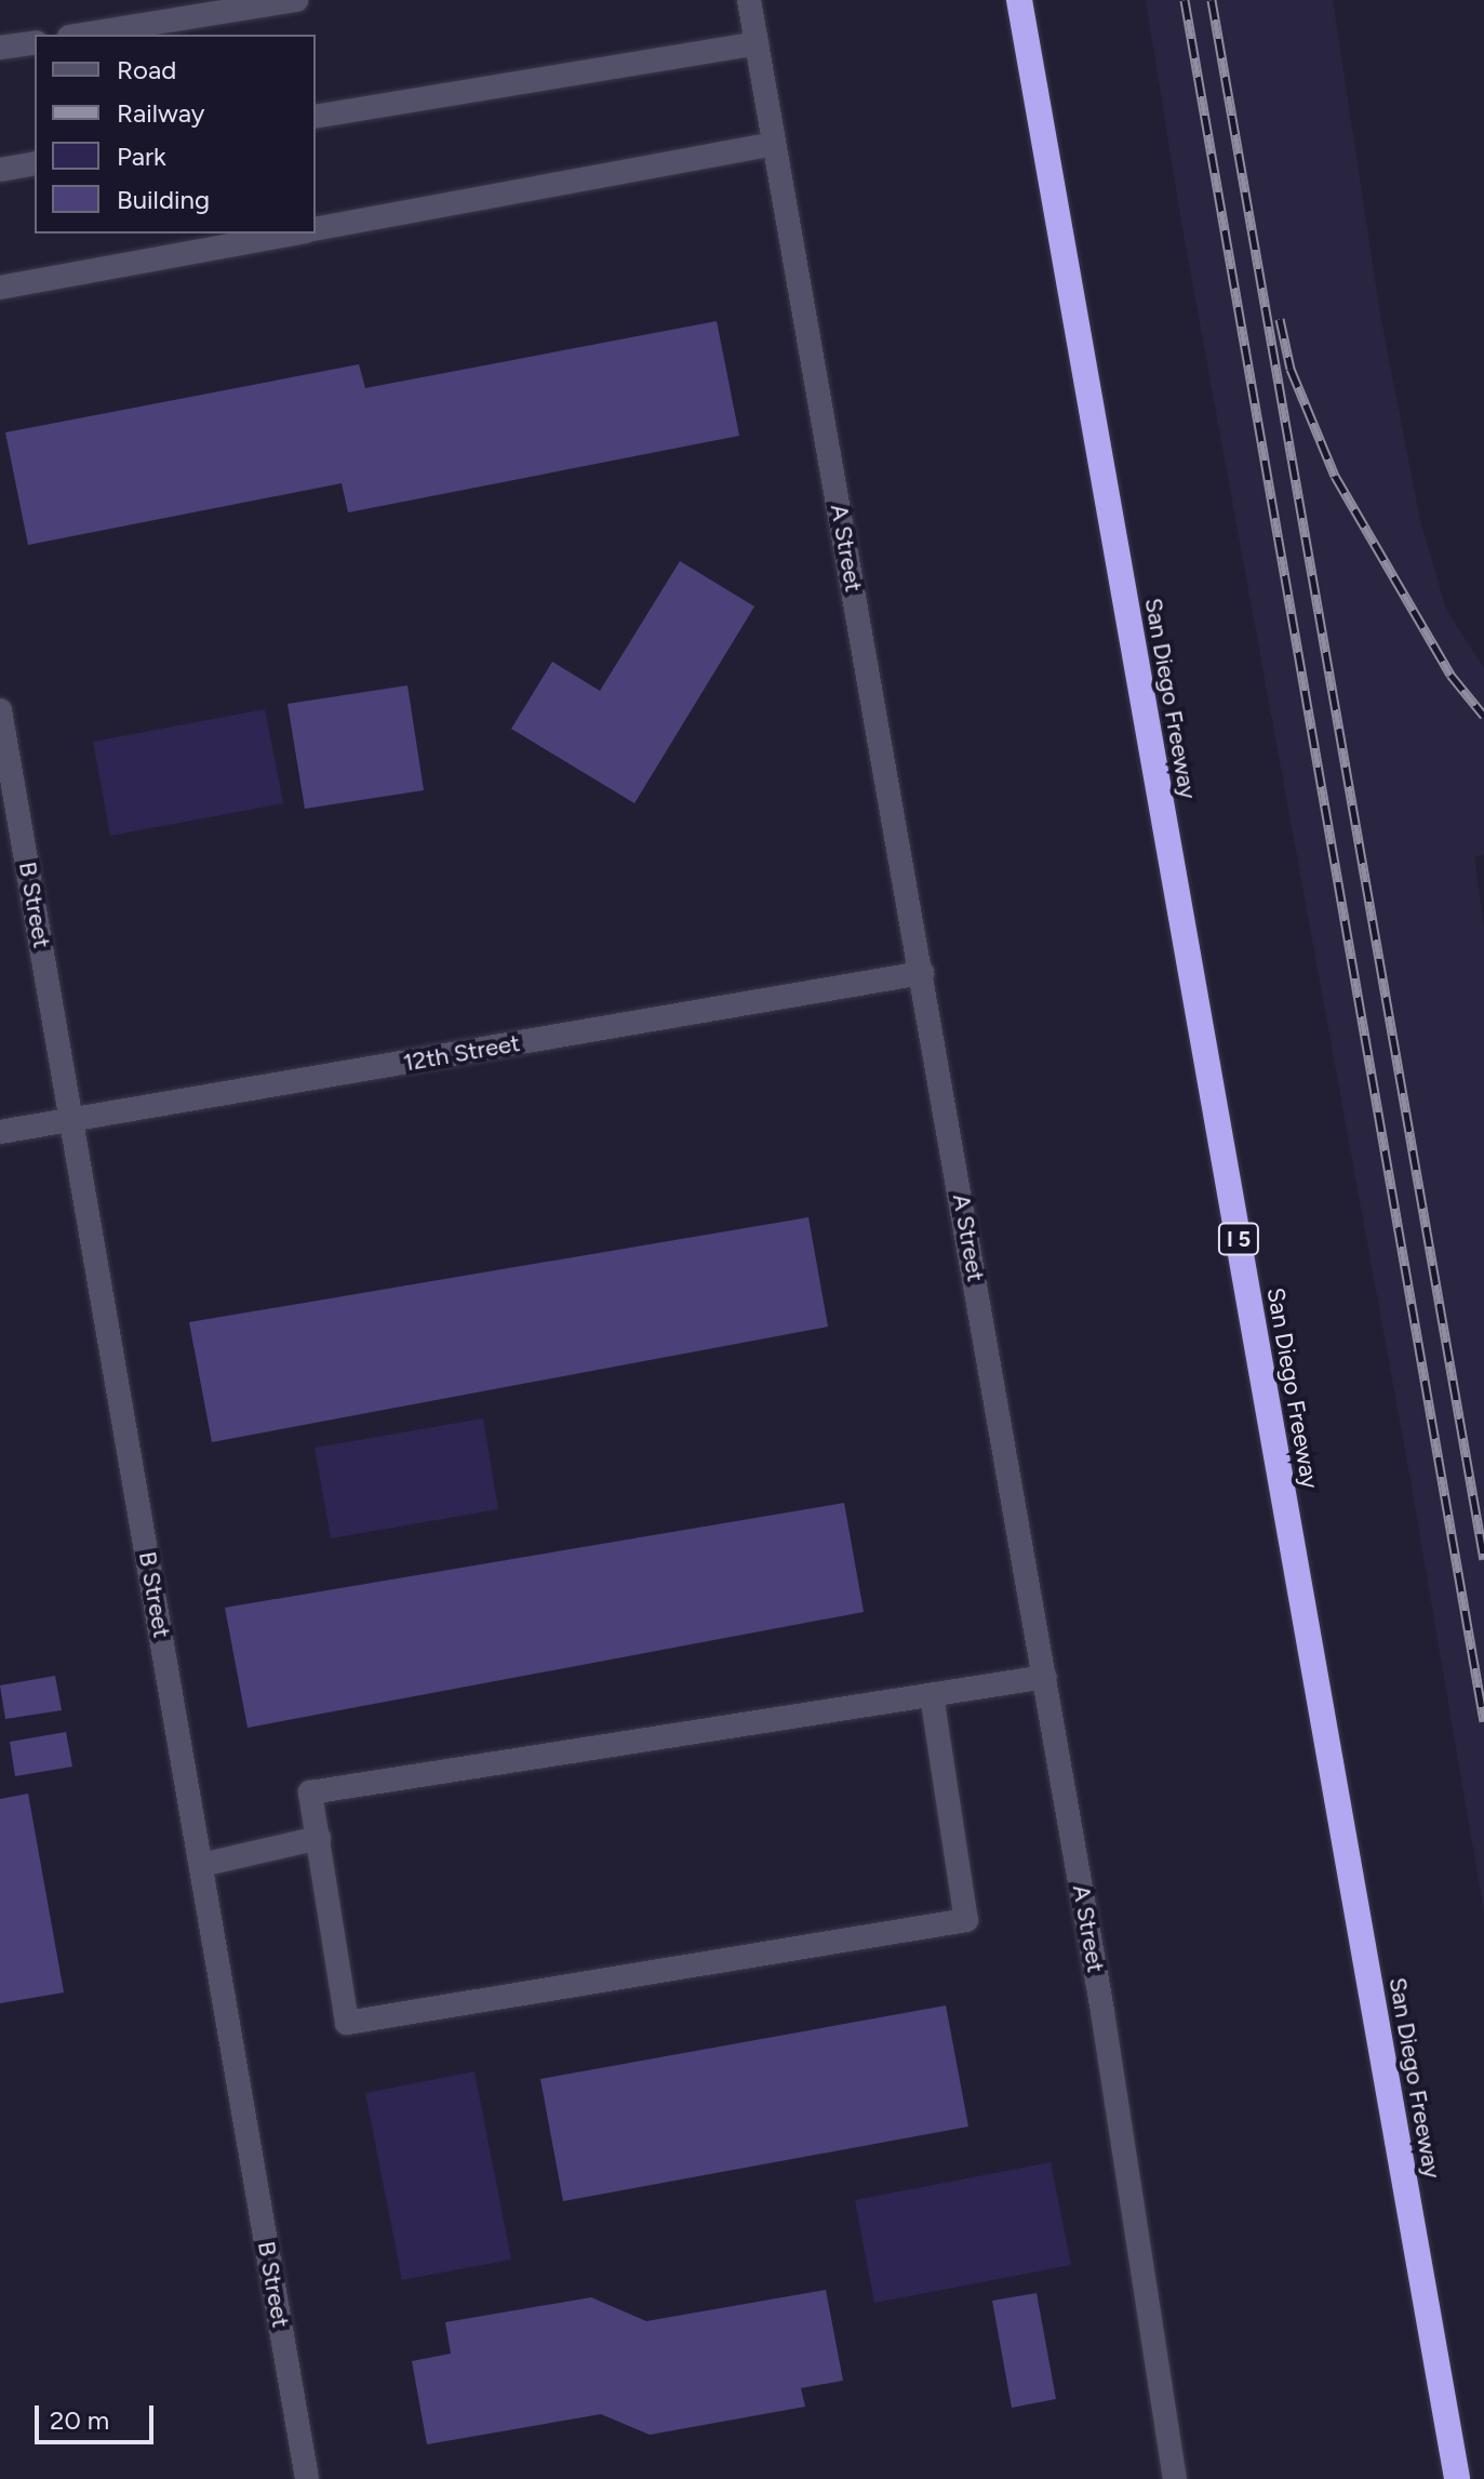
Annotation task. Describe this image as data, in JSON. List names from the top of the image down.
{
  "streets": {
    "highway": ["San Diego Freeway", "I 5"],
    "street": ["A Street", "B Street", "12th Street"]
  },
  "crossings": [
    ["A Street", "12th Street"],
    ["B Street", "12th Street"]
  ],
  "legend": [
    "Road",
    "Railway",
    "Park",
    "Building"
  ],
  "scale_bar": "20 m"
}
